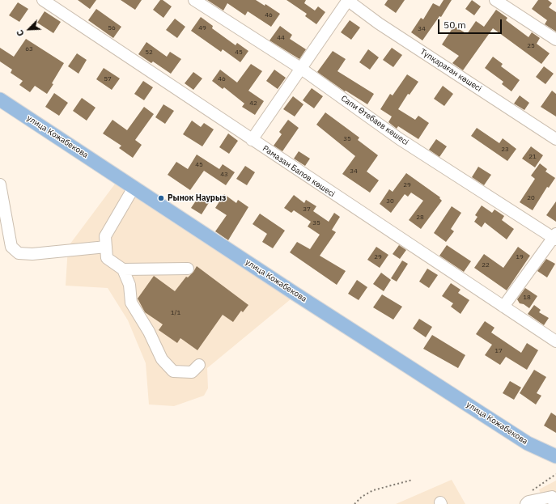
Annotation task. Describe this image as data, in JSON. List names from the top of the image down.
{
  "streets": {
    "main road": ["улица Кожабекова"],
    "street": ["Түпқараған көшесі", "Сапи Өтебаев көшесі", "Рамазан Бапов көшесі"]
  },
  "places": ["Рынок Наурыз"],
  "house_numbers": [
    "46",
    "56",
    "49",
    "34",
    "44",
    "25",
    "63",
    "52",
    "45",
    "57",
    "46",
    "42",
    "35",
    "23",
    "21",
    "45",
    "34",
    "43",
    "29",
    "20",
    "30",
    "37",
    "28",
    "35",
    "29",
    "19",
    "22",
    "18",
    "1/1",
    "17"
  ],
  "scale_bar": "50 m",
  "north": "bottom left"
}
